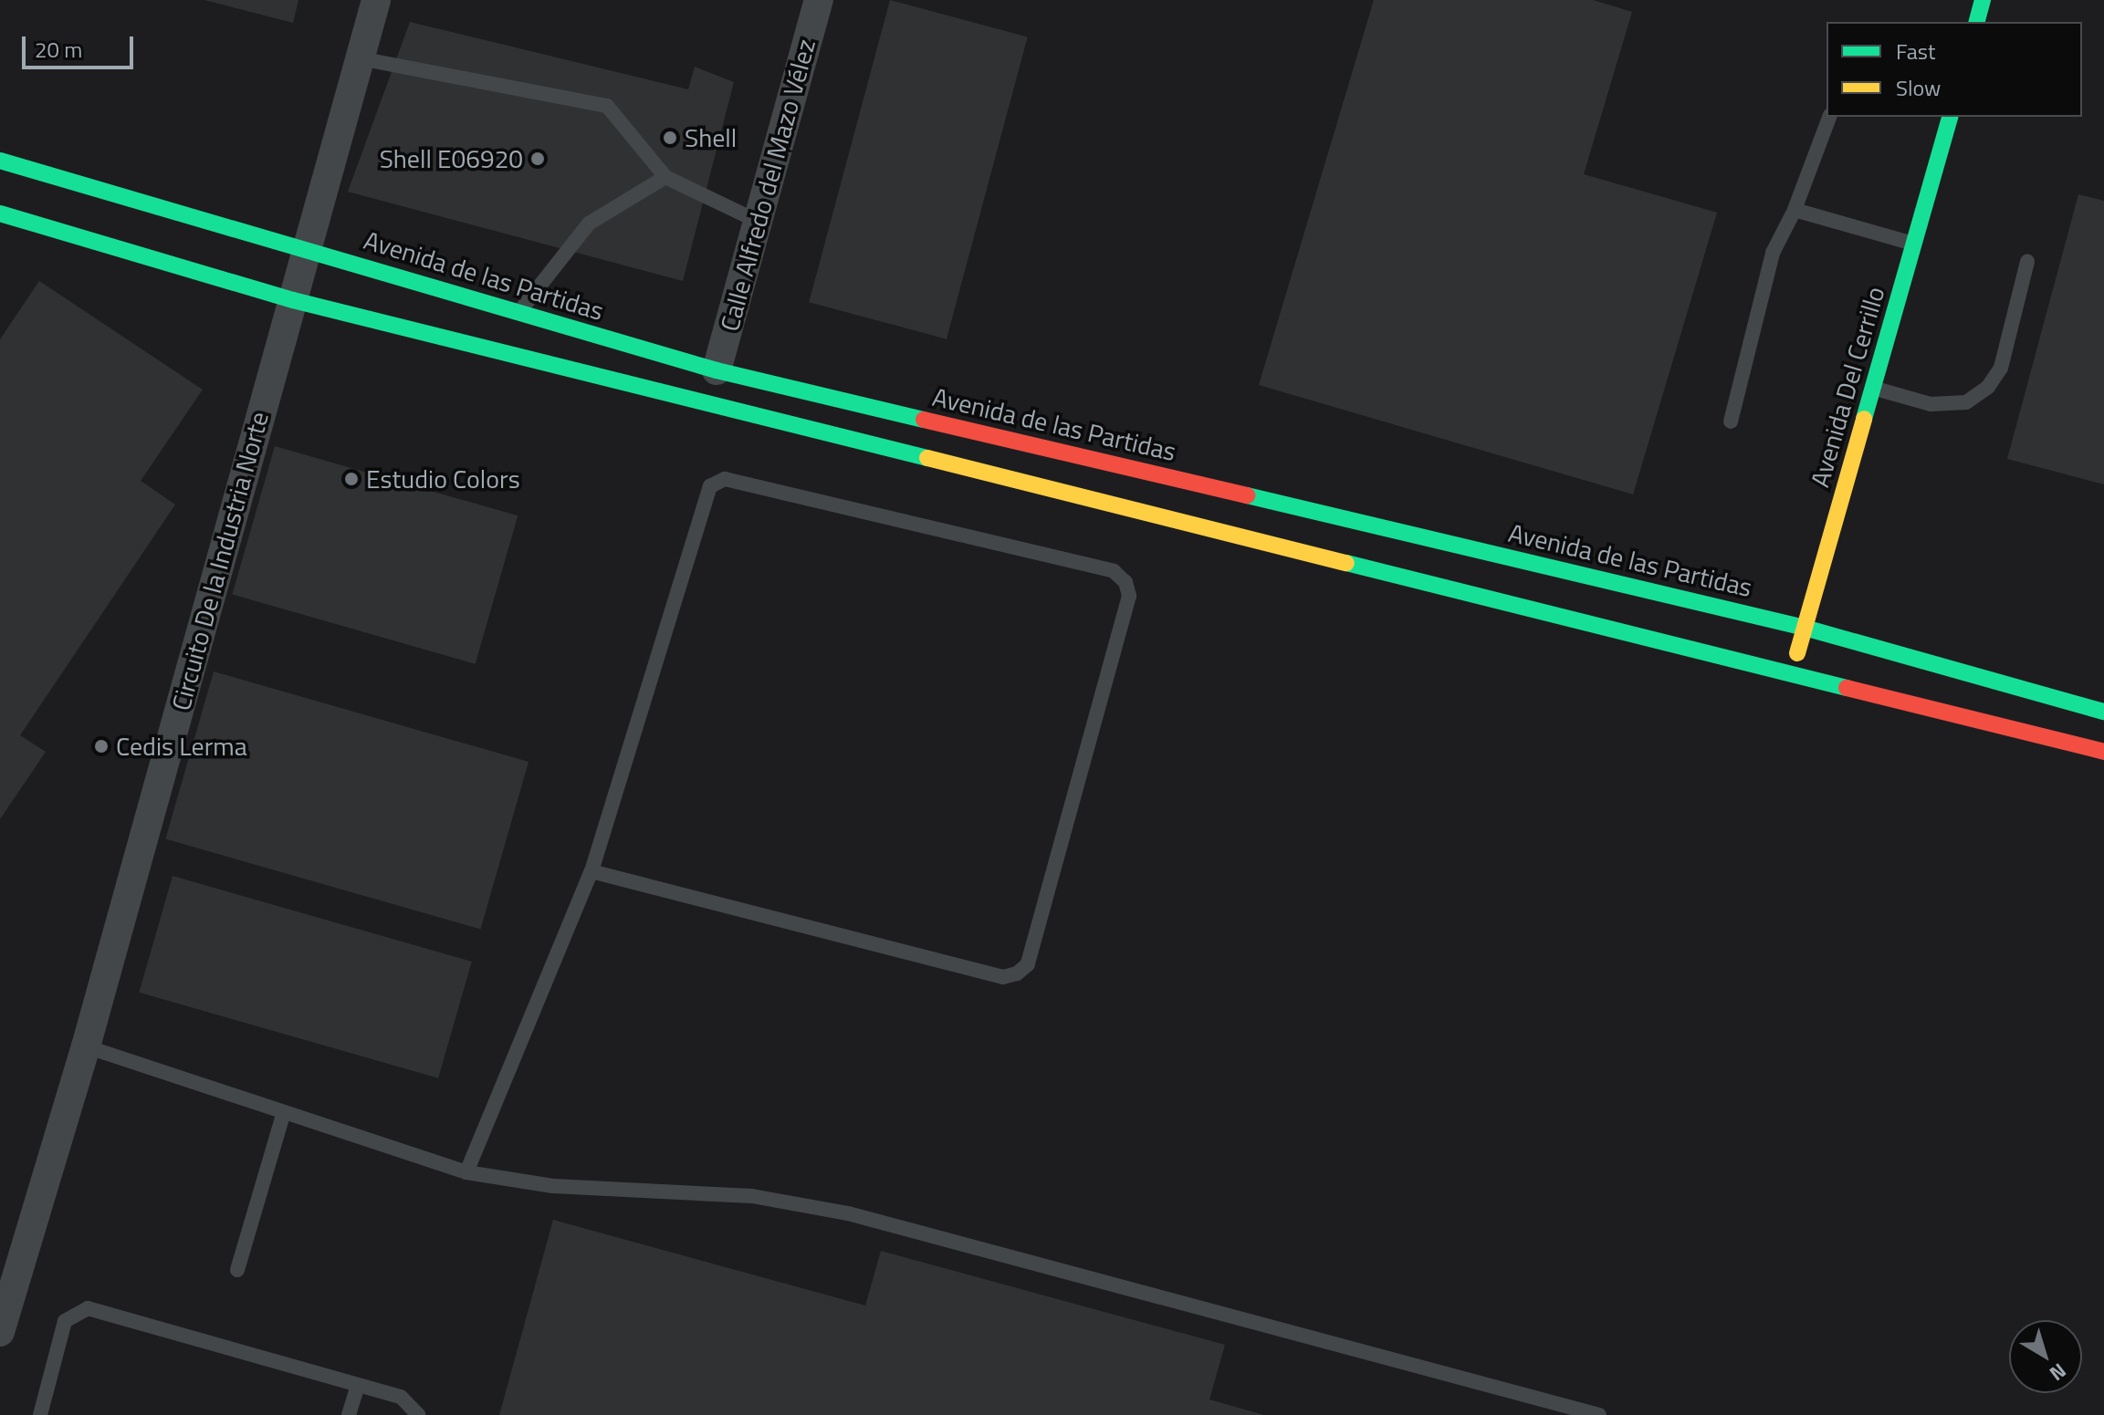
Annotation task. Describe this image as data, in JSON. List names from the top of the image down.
{
  "streets": {
    "main road": ["Avenida de las Partidas", "Avenida Del Cerrillo"],
    "street": ["Calle Alfredo del Mazo Vélez", "Circuito De la Industria Norte"]
  },
  "crossings": [
    ["Calle Alfredo del Mazo Vélez", "Avenida de las Partidas"],
    ["Avenida de las Partidas", "Avenida Del Cerrillo"],
    ["Avenida de las Partidas", "Circuito De la Industria Norte"]
  ],
  "places": [
    "Shell",
    "Shell E06920",
    "Estudio Colors",
    "Cedis Lerma"
  ],
  "legend": ["Fast", "Slow"],
  "scale_bar": "20 m",
  "north": "bottom right"
}
